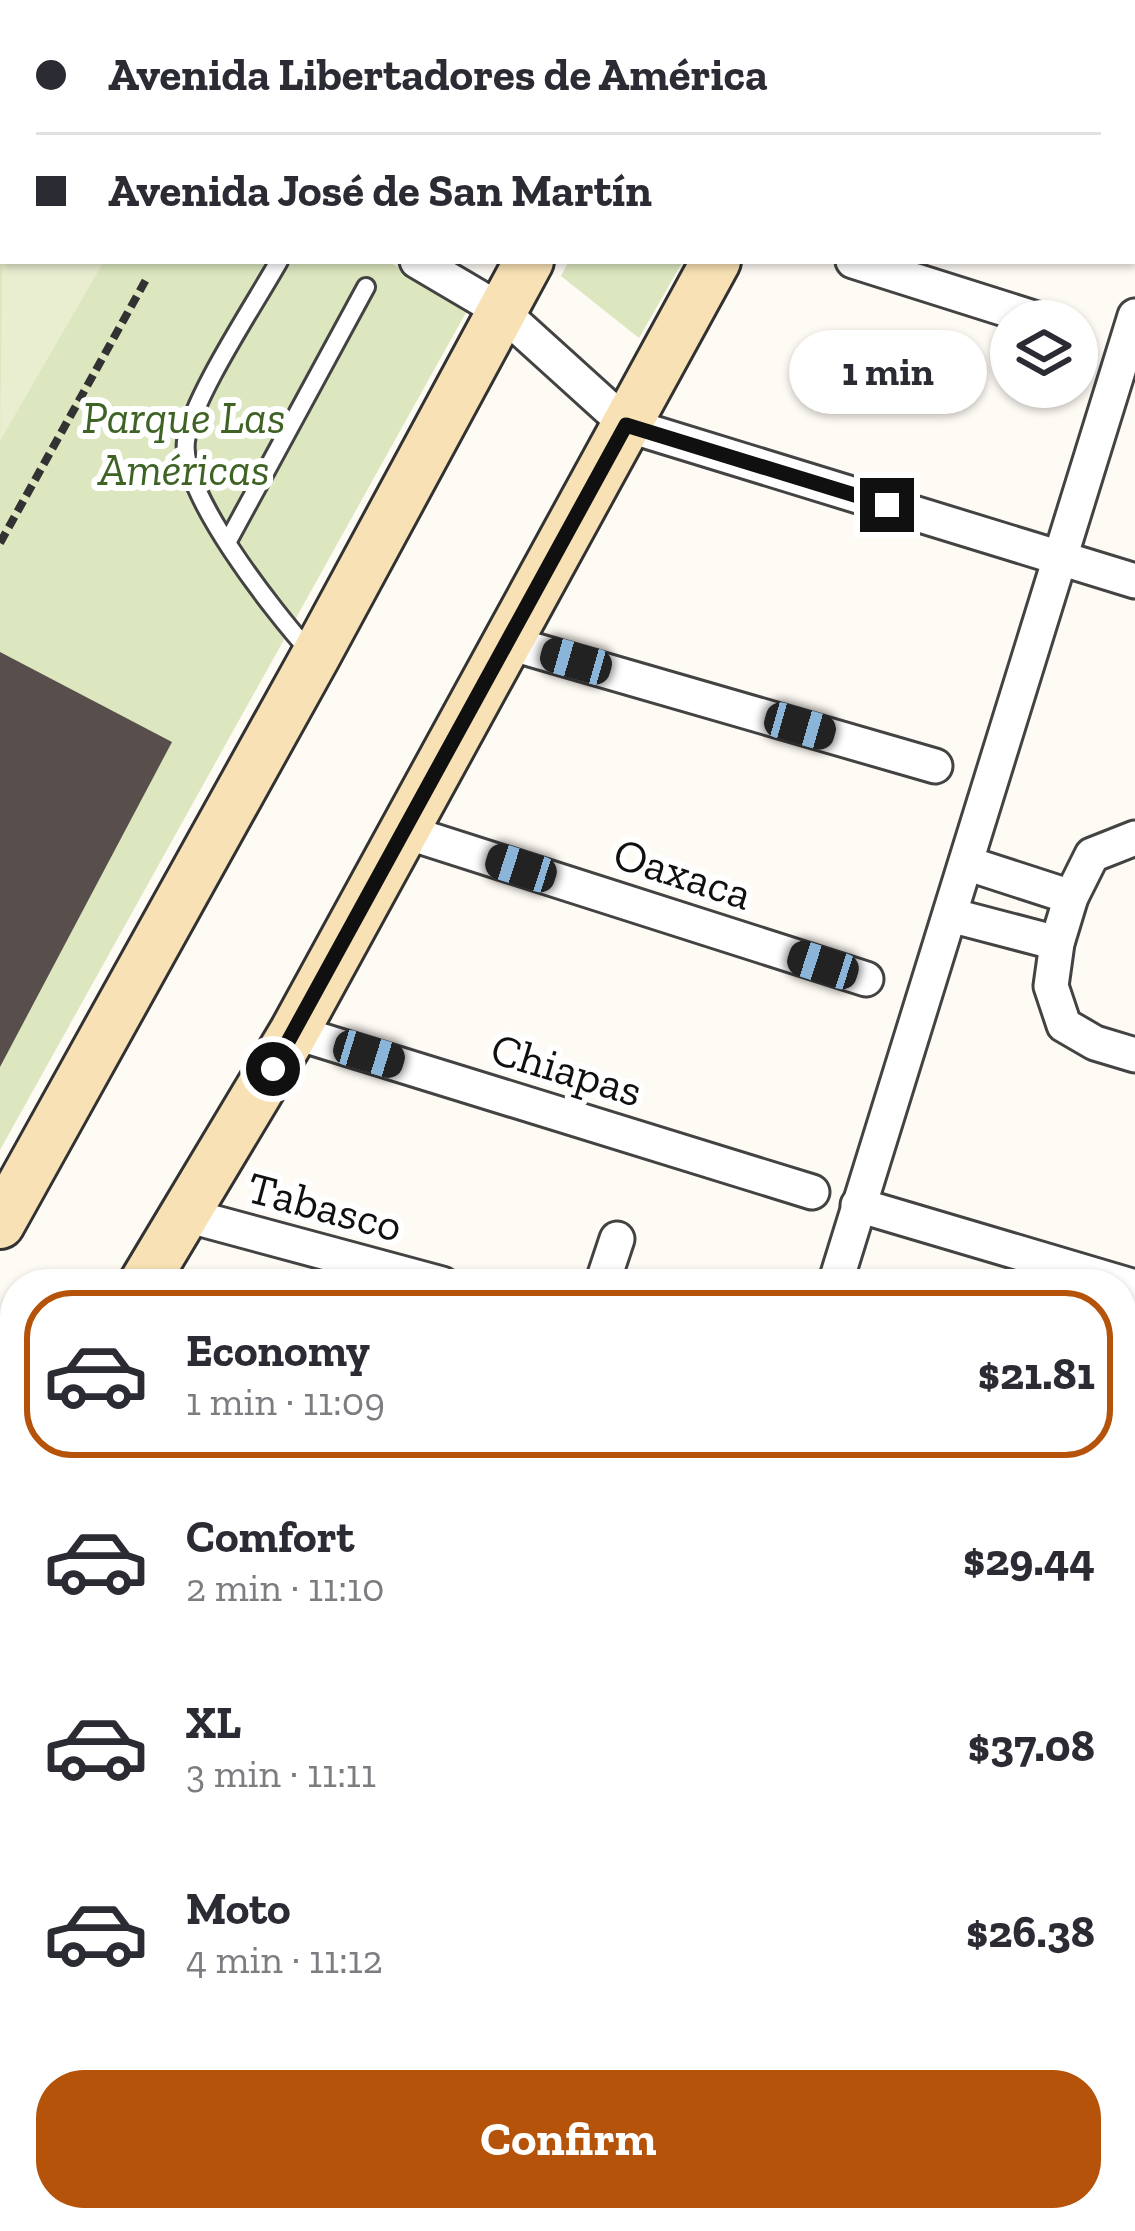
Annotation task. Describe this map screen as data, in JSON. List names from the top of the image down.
{
  "streets": {
    "street": ["Oaxaca", "Chiapas", "Tabasco"]
  },
  "parks": ["Parque Las Américas"],
  "page": {
    "banner": ["Avenida Libertadores de América", "Avenida José de San Martín"],
    "bubble": "1 min",
    "list": [
      {
        "name": "Economy",
        "note": "1 min · 11:09",
        "value": "$21.81"
      },
      {
        "name": "Comfort",
        "note": "2 min · 11:10",
        "value": "$29.44"
      },
      {
        "name": "XL",
        "note": "3 min · 11:11",
        "value": "$37.08"
      },
      {
        "name": "Moto",
        "note": "4 min · 11:12",
        "value": "$26.38"
      }
    ],
    "buttons": "Confirm"
  }
}
